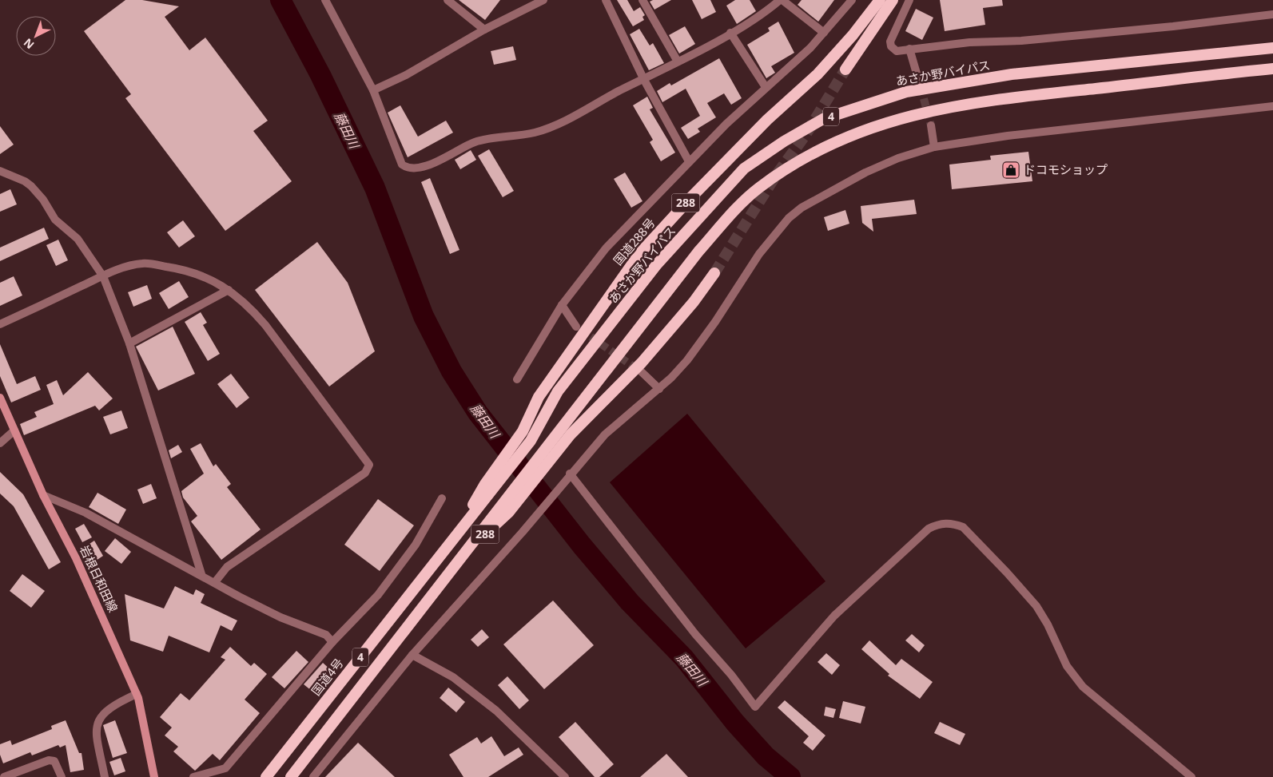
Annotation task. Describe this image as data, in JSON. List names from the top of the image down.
{
  "streets": {
    "highway": [
      "あさか野バイパス",
      "4",
      "288",
      "国道288号",
      "国道4号"
    ],
    "main road": ["岩根日和田線"]
  },
  "crossings": [
    ["あさか野バイパス", "国道288号"],
    ["4", "288"],
    ["国道288号", "国道4号"]
  ],
  "water": ["藤田川"],
  "places": {
    "shop": ["ドコモショップ"]
  },
  "north": "bottom left"
}
